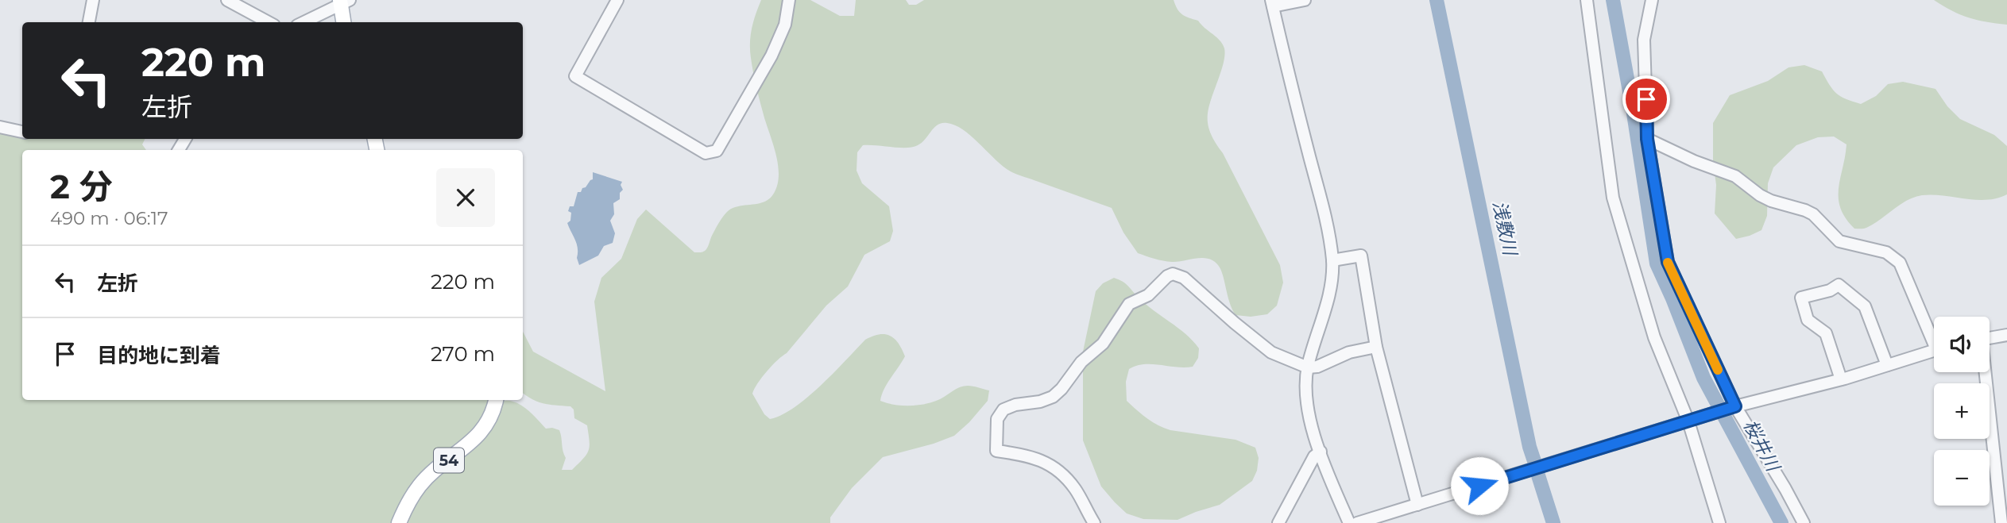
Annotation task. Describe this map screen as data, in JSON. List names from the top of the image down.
{
  "streets": {
    "main road": ["54"]
  },
  "water": ["浅敷川", "桜井川"],
  "page": {
    "turn": ["220 m", "左折"],
    "heading": ["2 分", "490 m · 06:17"],
    "list": [
      {
        "name": "左折",
        "value": "220 m"
      },
      {
        "name": "目的地に到着",
        "value": "270 m"
      }
    ],
    "map_buttons": ["+", "−"]
  }
}
